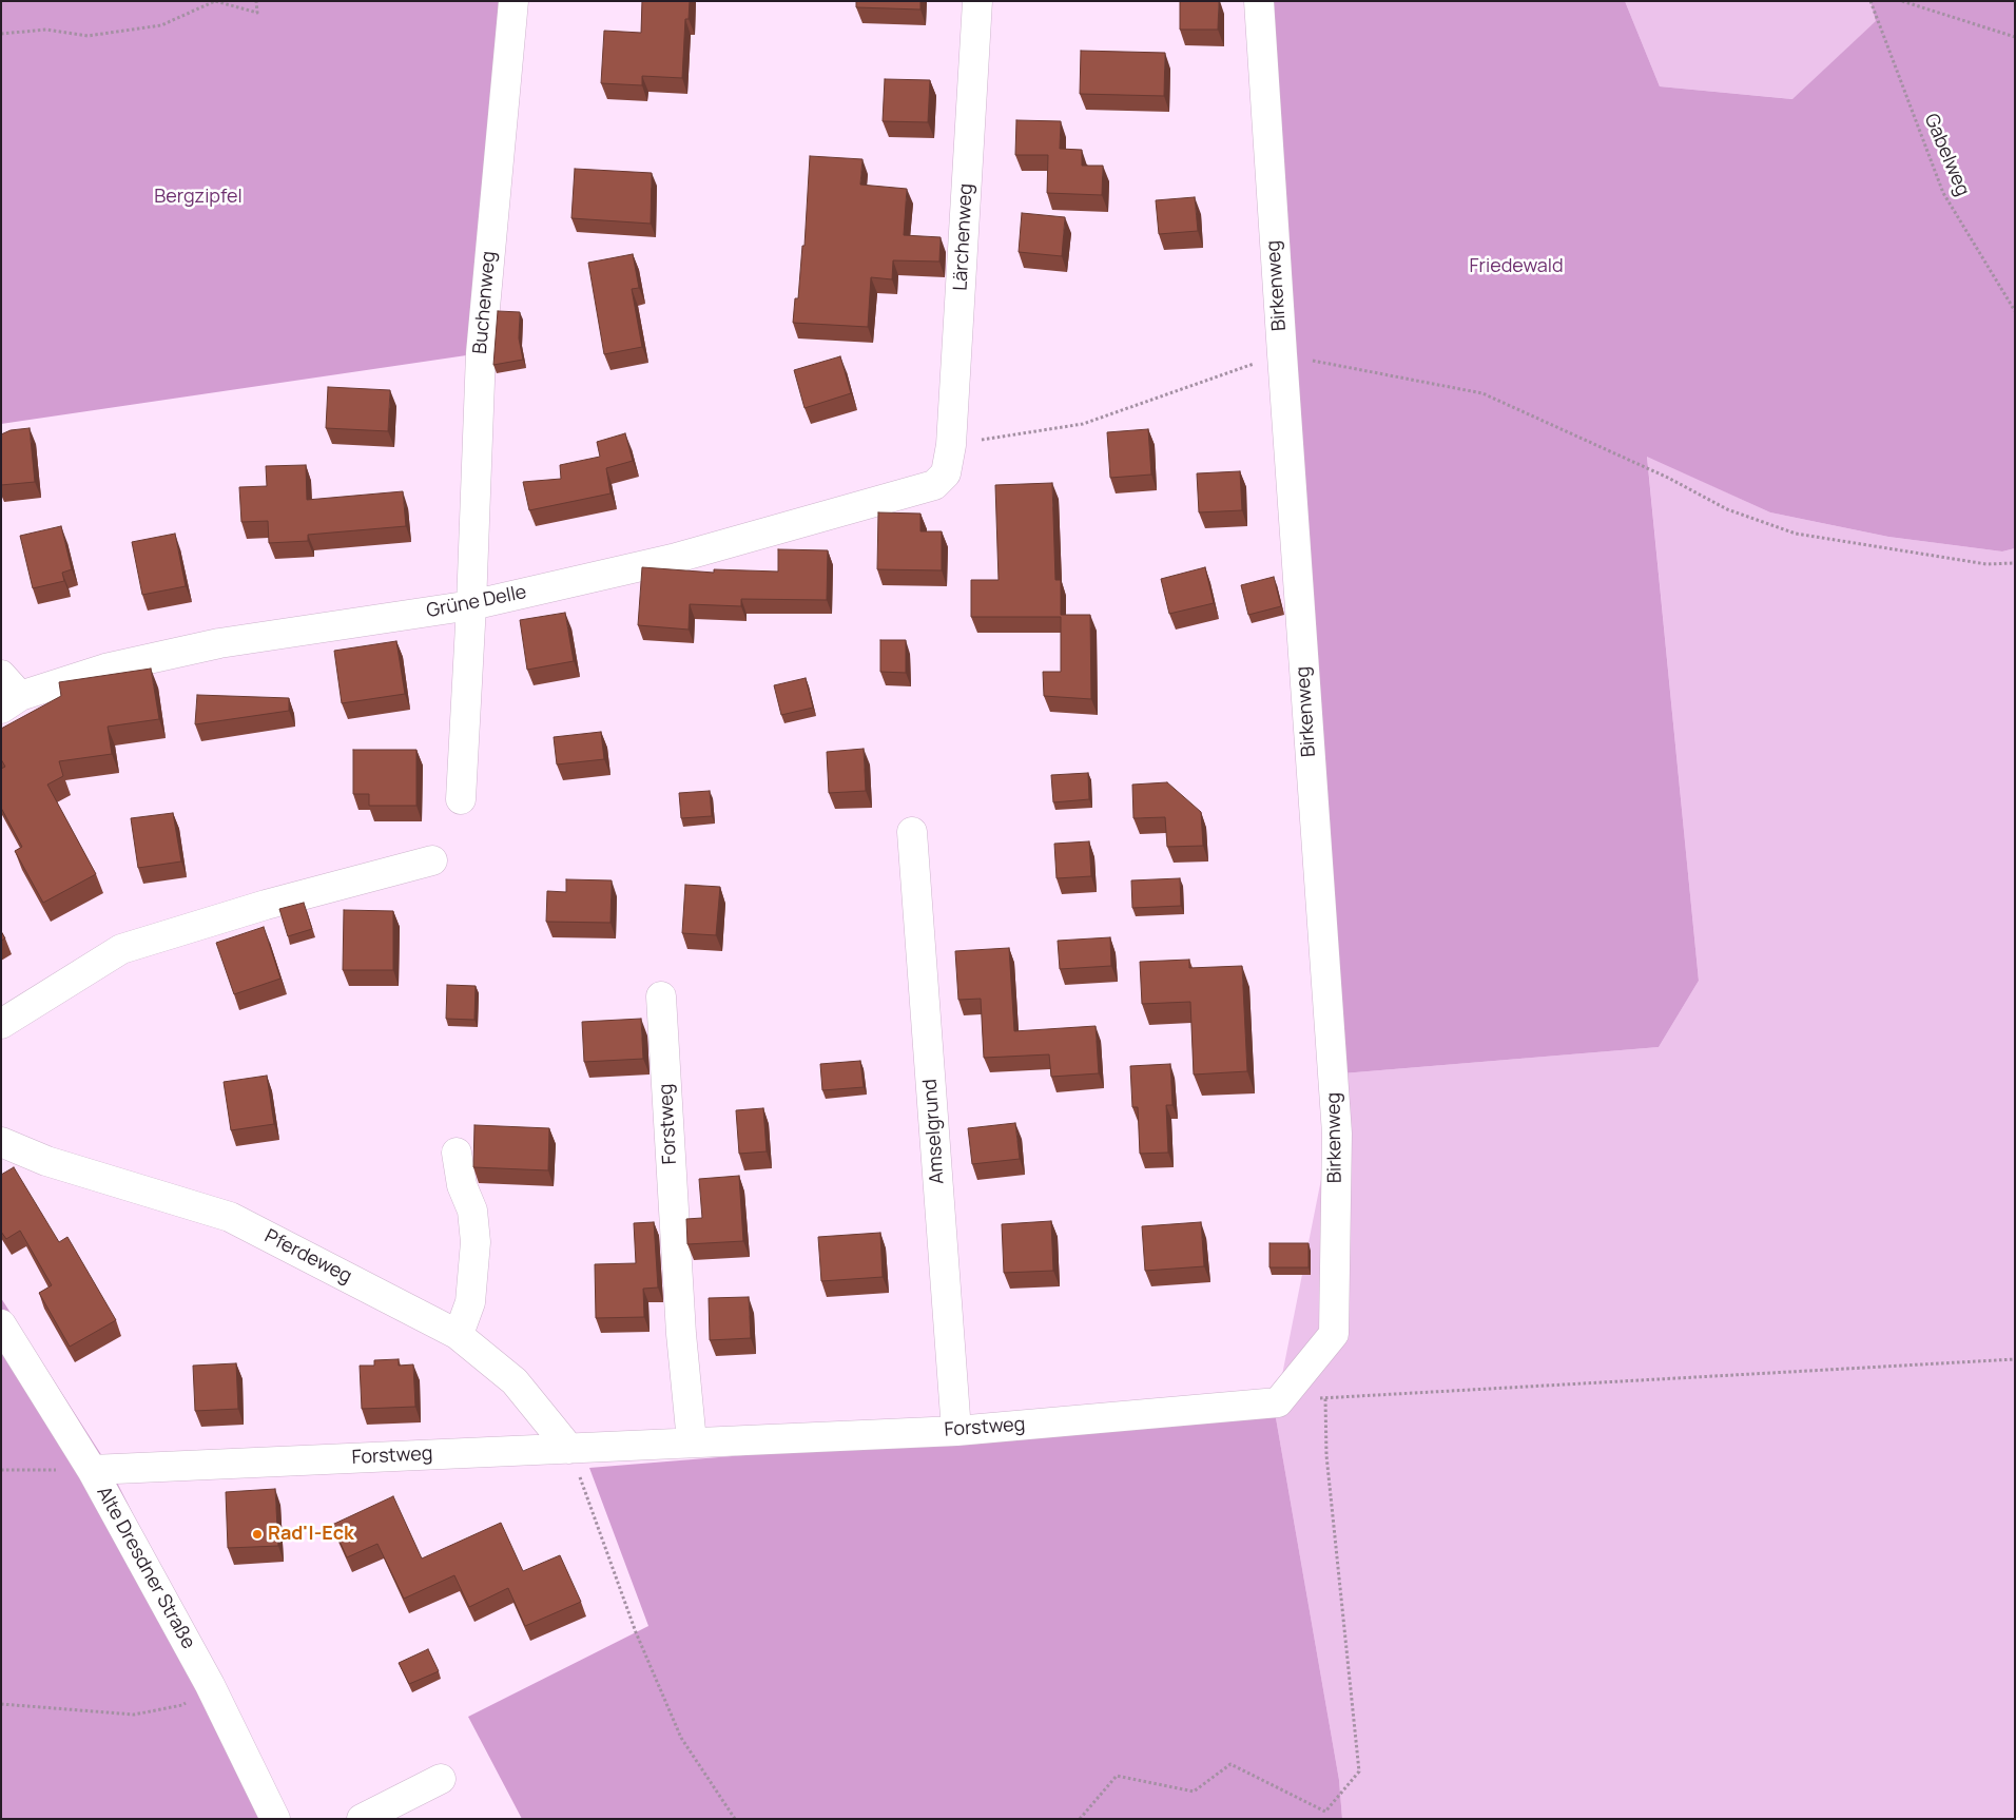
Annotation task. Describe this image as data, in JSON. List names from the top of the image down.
{
  "streets": {
    "street": [
      "Lärchenweg",
      "Birkenweg",
      "Buchenweg",
      "Grüne Delle",
      "Forstweg",
      "Amselgrund",
      "Pferdeweg",
      "Alte Dresdner Straße"
    ],
    "path": ["Gabelweg"]
  },
  "crossings": [
    ["Lärchenweg", "Grüne Delle"],
    ["Birkenweg", "Forstweg"],
    ["Buchenweg", "Grüne Delle"],
    ["Forstweg", "Amselgrund"],
    ["Forstweg", "Pferdeweg"],
    ["Forstweg", "Alte Dresdner Straße"]
  ],
  "parks": ["Bergzipfel", "Friedewald"],
  "places": ["Rad'l-Eck"]
}
